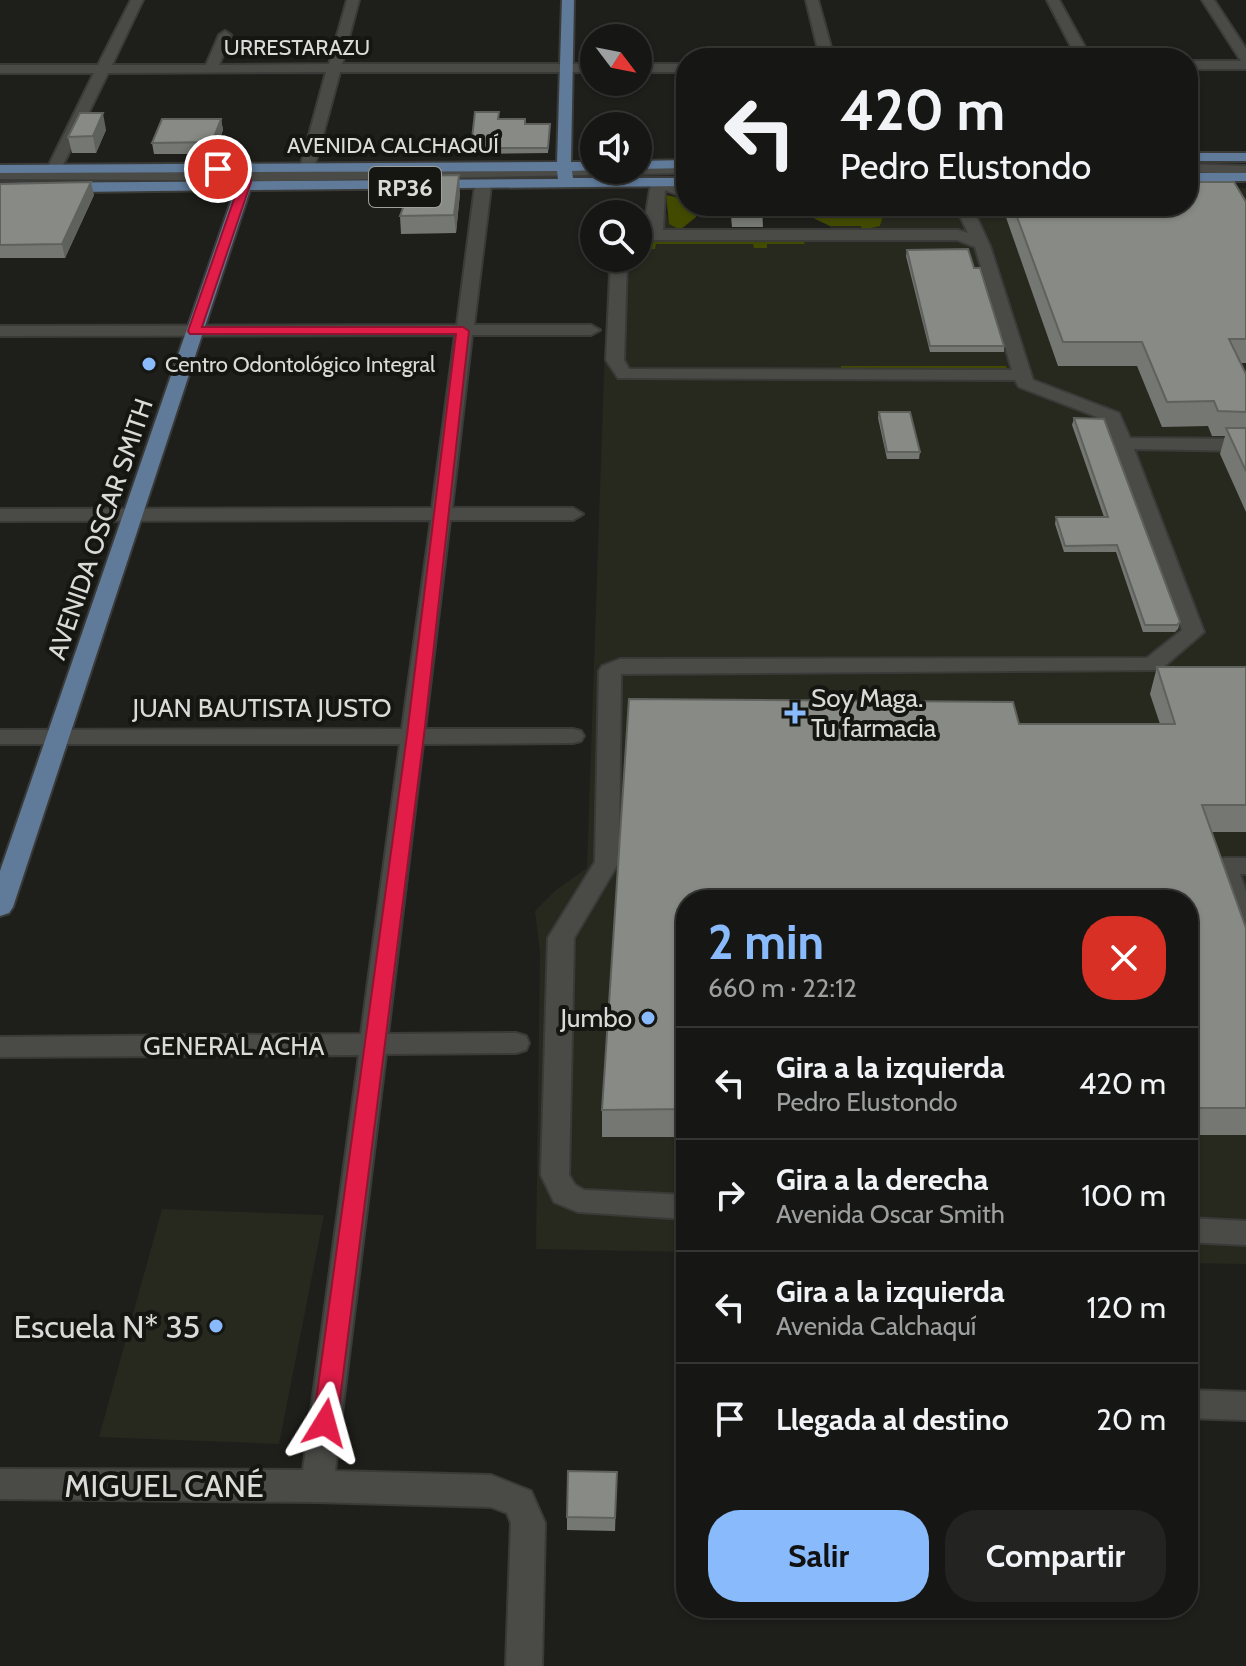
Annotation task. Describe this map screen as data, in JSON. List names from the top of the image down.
{
  "streets": {
    "main road": ["AVENIDA CALCHAQUÍ", "RP36", "AVENIDA OSCAR SMITH"],
    "street": [
      "URRESTARAZU",
      "JUAN BAUTISTA JUSTO",
      "GENERAL ACHA",
      "MIGUEL CANÉ"
    ]
  },
  "crossings": [
    ["AVENIDA CALCHAQUÍ", "AVENIDA OSCAR SMITH"],
    ["AVENIDA OSCAR SMITH", "JUAN BAUTISTA JUSTO"]
  ],
  "places": {
    "other": ["Centro Odontológico Integral", "Jumbo", "Escuela N* 35"],
    "health": ["Soy Maga. Tu farmacia"]
  },
  "north": "bottom right",
  "page": {
    "turn": ["420 m", "Pedro Elustondo"],
    "heading": ["2 min", "660 m · 22:12"],
    "list": [
      {
        "name": "Gira a la izquierda",
        "note": "Pedro Elustondo",
        "value": "420 m"
      },
      {
        "name": "Gira a la derecha",
        "note": "Avenida Oscar Smith",
        "value": "100 m"
      },
      {
        "name": "Gira a la izquierda",
        "note": "Avenida Calchaquí",
        "value": "120 m"
      },
      {
        "name": "Llegada al destino",
        "value": "20 m"
      }
    ],
    "buttons": ["Salir", "Compartir"]
  }
}
